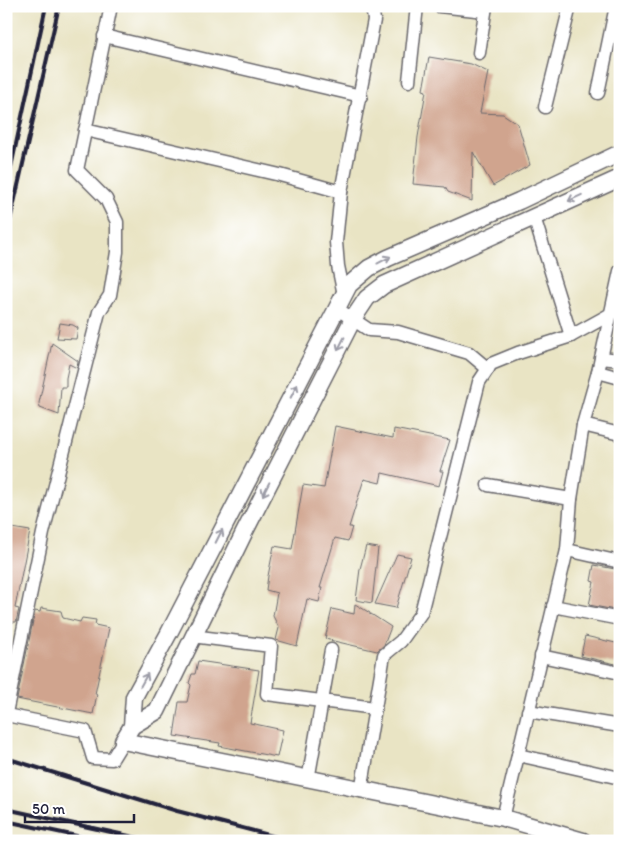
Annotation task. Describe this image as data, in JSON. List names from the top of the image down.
{
  "scale_bar": "50 m"
}
